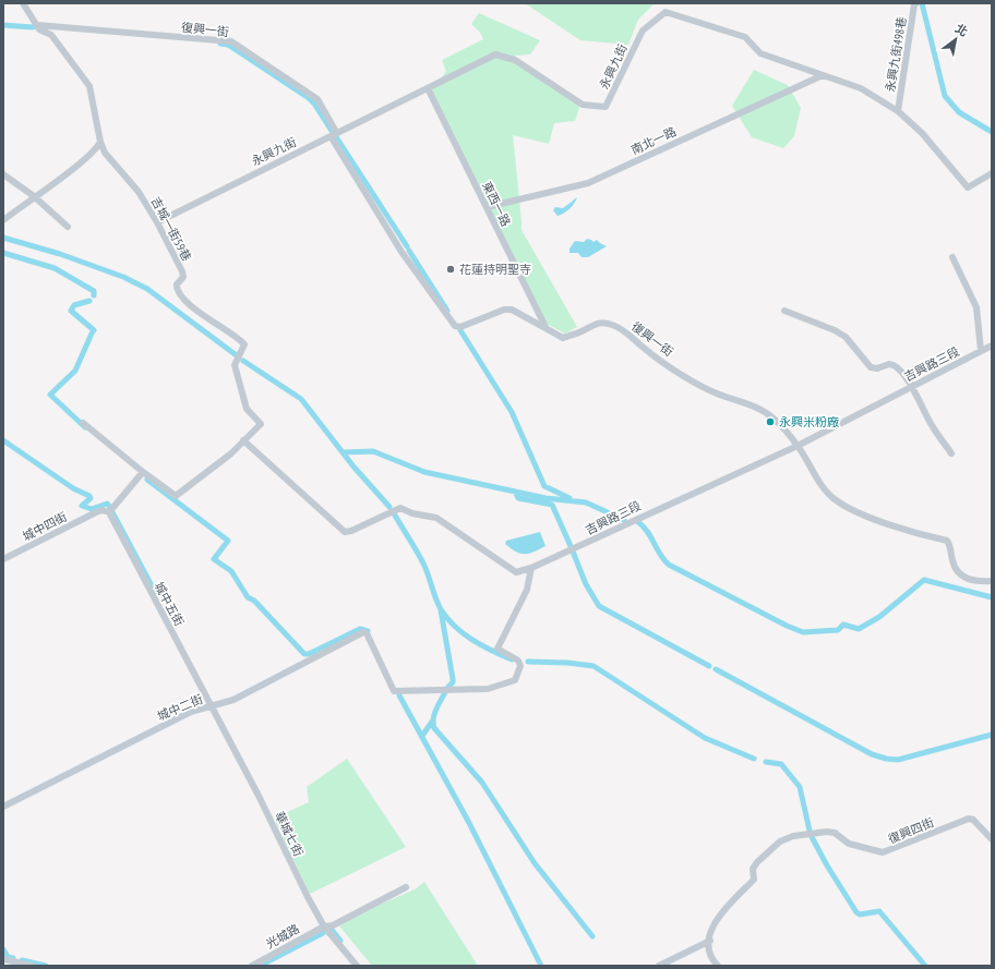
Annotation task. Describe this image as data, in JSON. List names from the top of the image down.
{
  "streets": {
    "street": [
      "復興一街",
      "永興九街498巷",
      "永興九街",
      "南北一路",
      "東西一路",
      "吉城一街59巷",
      "吉興路三段",
      "城中四街",
      "城中五街",
      "城中二街",
      "復興四街",
      "華城七街",
      "光城路"
    ]
  },
  "crossings": [
    ["復興一街", "永興九街"],
    ["復興一街", "東西一路"],
    ["復興一街", "吉城一街59巷"],
    ["復興一街", "吉興路三段"],
    ["永興九街498巷", "永興九街"],
    ["永興九街", "南北一路"],
    ["永興九街", "東西一路"],
    ["永興九街", "吉城一街59巷"],
    ["南北一路", "東西一路"],
    ["吉興路三段", "城中二街"],
    ["城中四街", "城中五街"],
    ["城中五街", "城中二街"],
    ["城中五街", "華城七街"],
    ["城中二街", "華城七街"],
    ["華城七街", "光城路"]
  ],
  "places": ["花蓮持明聖寺", "永興米粉廠"],
  "north": "top right"
}
